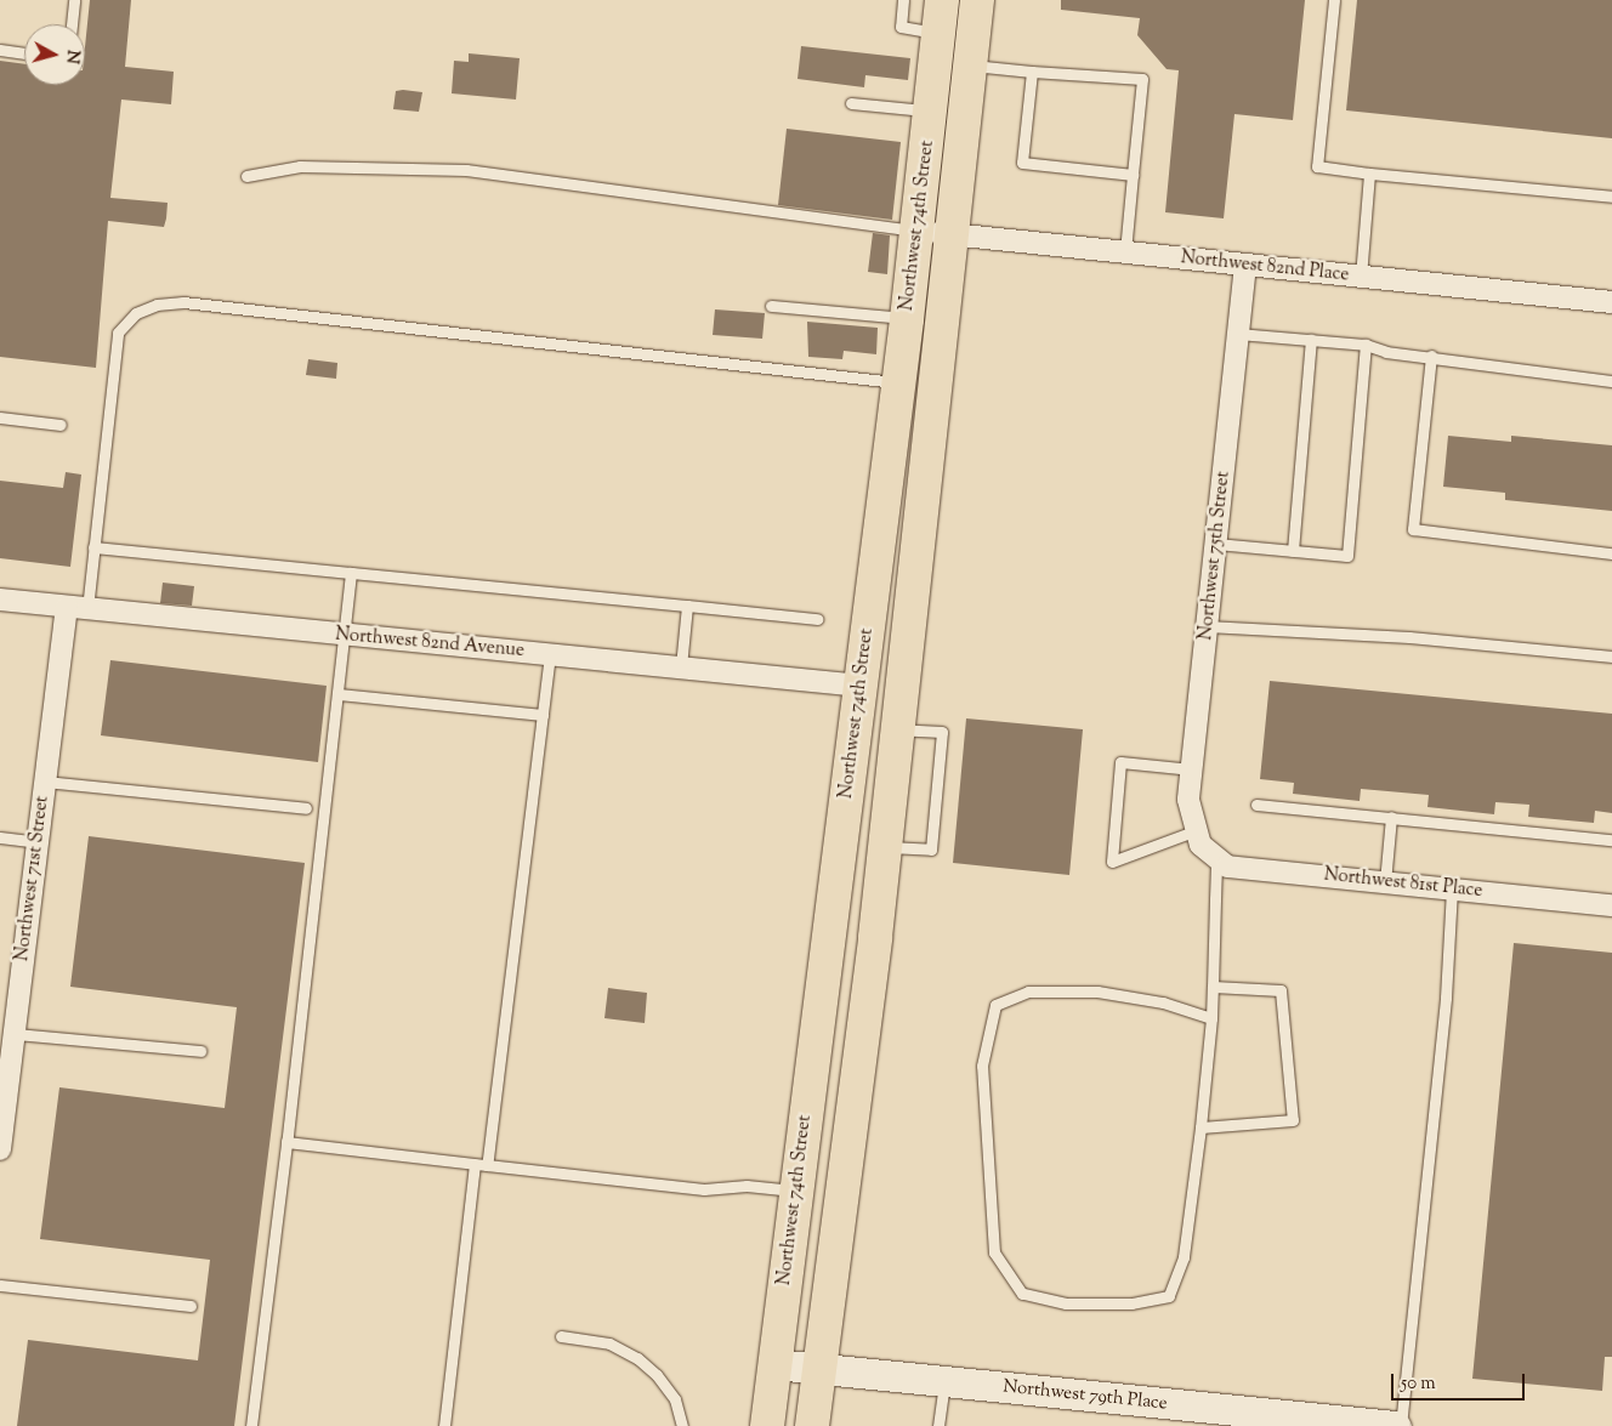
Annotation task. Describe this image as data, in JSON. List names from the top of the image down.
{
  "streets": {
    "main road": ["Northwest 74th Street", "Northwest 79th Place"],
    "street": [
      "Northwest 82nd Place",
      "Northwest 75th Street",
      "Northwest 82nd Avenue",
      "Northwest 71st Street",
      "Northwest 81st Place"
    ]
  },
  "crossings": [
    ["Northwest 74th Street", "Northwest 82nd Place"],
    ["Northwest 74th Street", "Northwest 82nd Avenue"],
    ["Northwest 74th Street", "Northwest 79th Place"],
    ["Northwest 82nd Place", "Northwest 75th Street"],
    ["Northwest 75th Street", "Northwest 81st Place"],
    ["Northwest 82nd Avenue", "Northwest 71st Street"]
  ],
  "scale_bar": "50 m",
  "north": "right"
}
